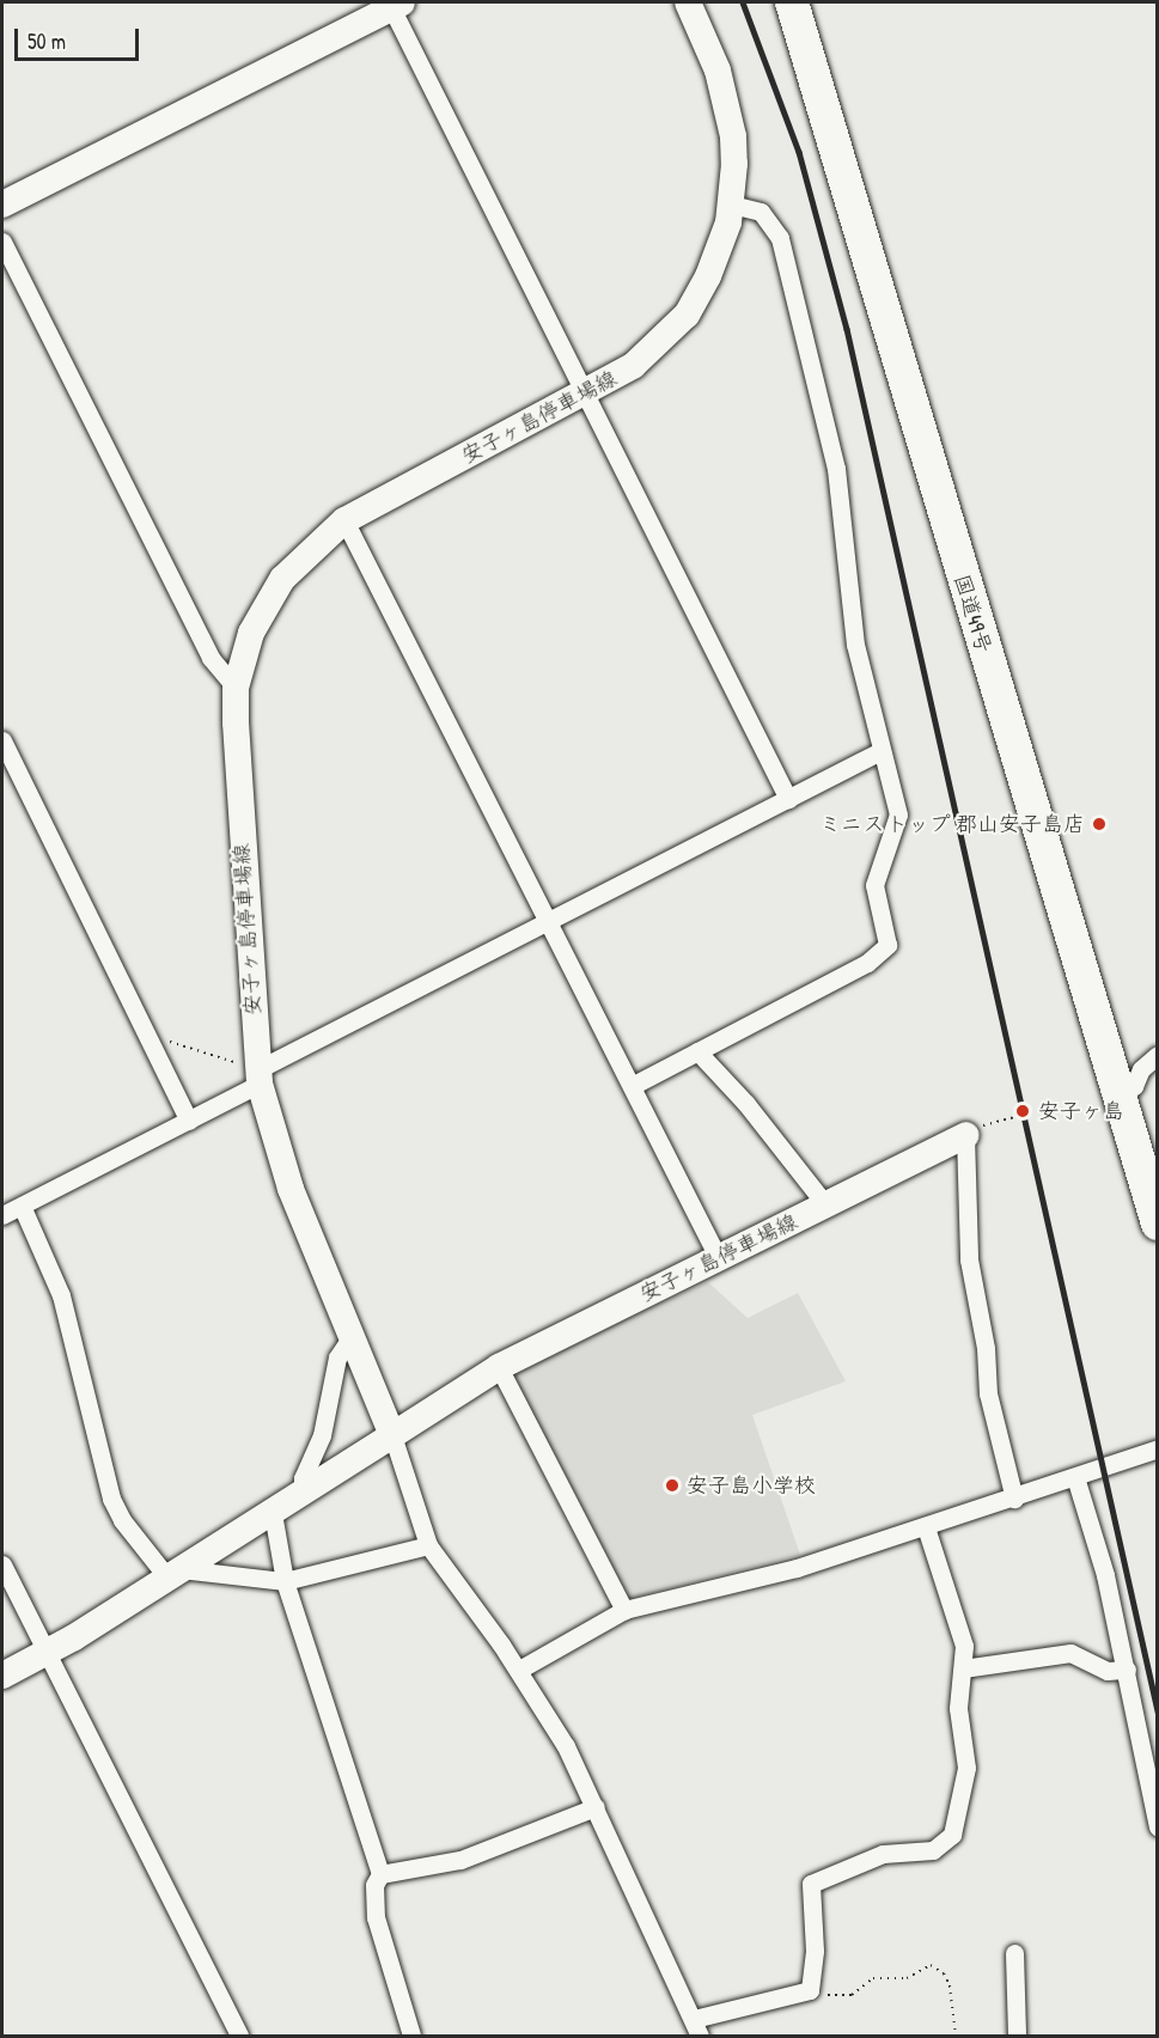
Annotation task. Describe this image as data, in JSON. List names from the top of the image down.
{
  "streets": {
    "highway": ["国道49号"],
    "main road": ["安子ヶ島停車場線"]
  },
  "places": ["ミニストップ 郡山安子島店", "安子ヶ島", "安子島小学校"],
  "scale_bar": "50 m"
}
